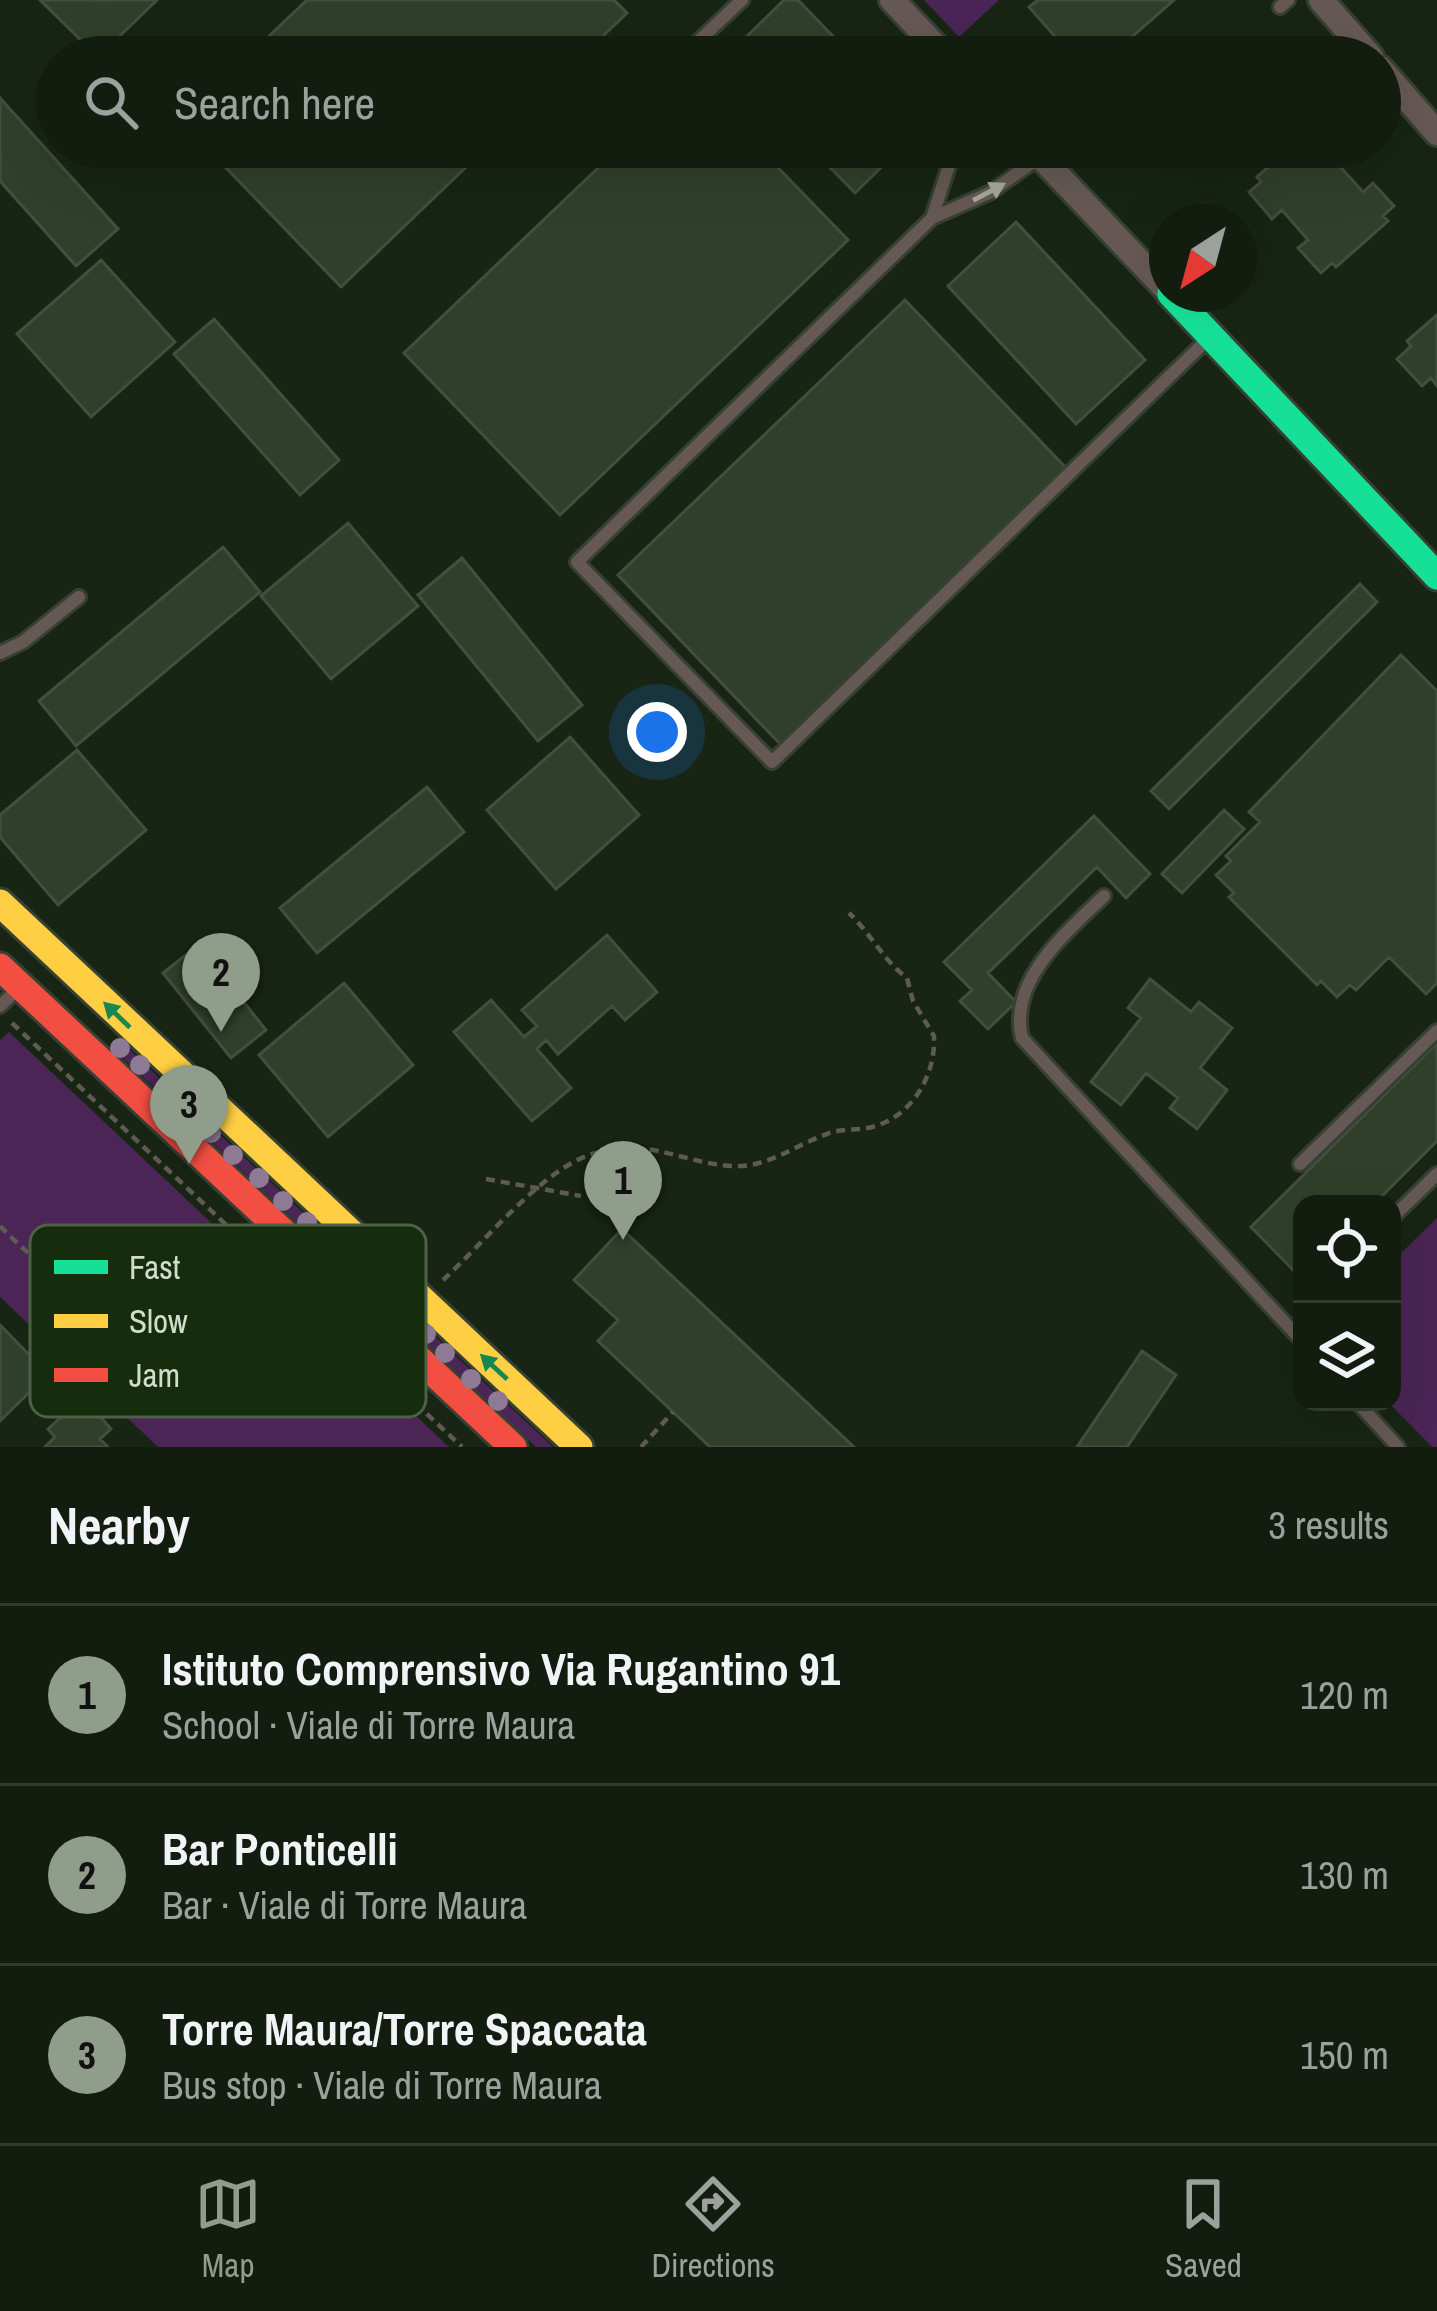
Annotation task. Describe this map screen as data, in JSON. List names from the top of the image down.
{
  "legend": ["Fast", "Slow", "Jam"],
  "north": "bottom left",
  "page": {
    "search": "Search here",
    "pins": ["2", "3", "1"],
    "heading": ["Nearby", "3 results"],
    "list": [
      {
        "mark": "1",
        "name": "Istituto Comprensivo Via Rugantino 91",
        "note": "School · Viale di Torre Maura",
        "value": "120 m"
      },
      {
        "mark": "2",
        "name": "Bar Ponticelli",
        "note": "Bar · Viale di Torre Maura",
        "value": "130 m"
      },
      {
        "mark": "3",
        "name": "Torre Maura/Torre Spaccata",
        "note": "Bus stop · Viale di Torre Maura",
        "value": "150 m"
      }
    ],
    "nav": ["Map", "Directions", "Saved"]
  }
}
